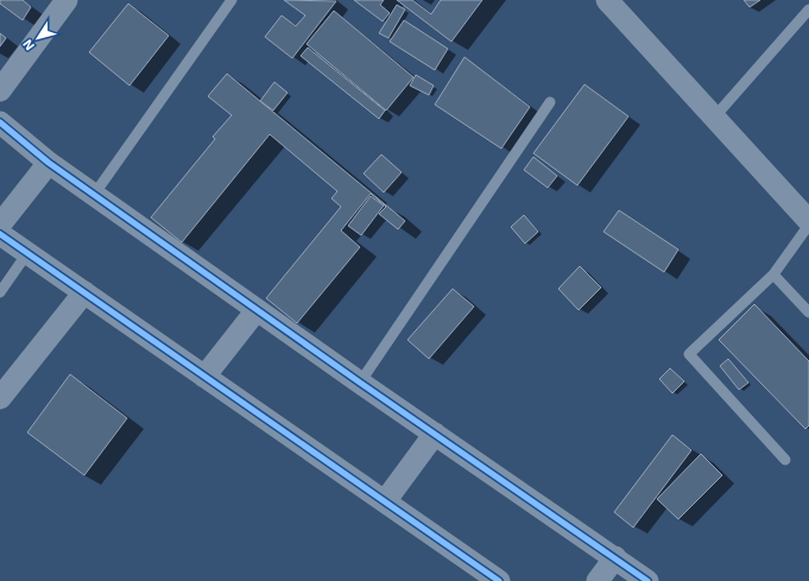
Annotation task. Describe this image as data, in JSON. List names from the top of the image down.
{
  "north": "bottom left"
}
